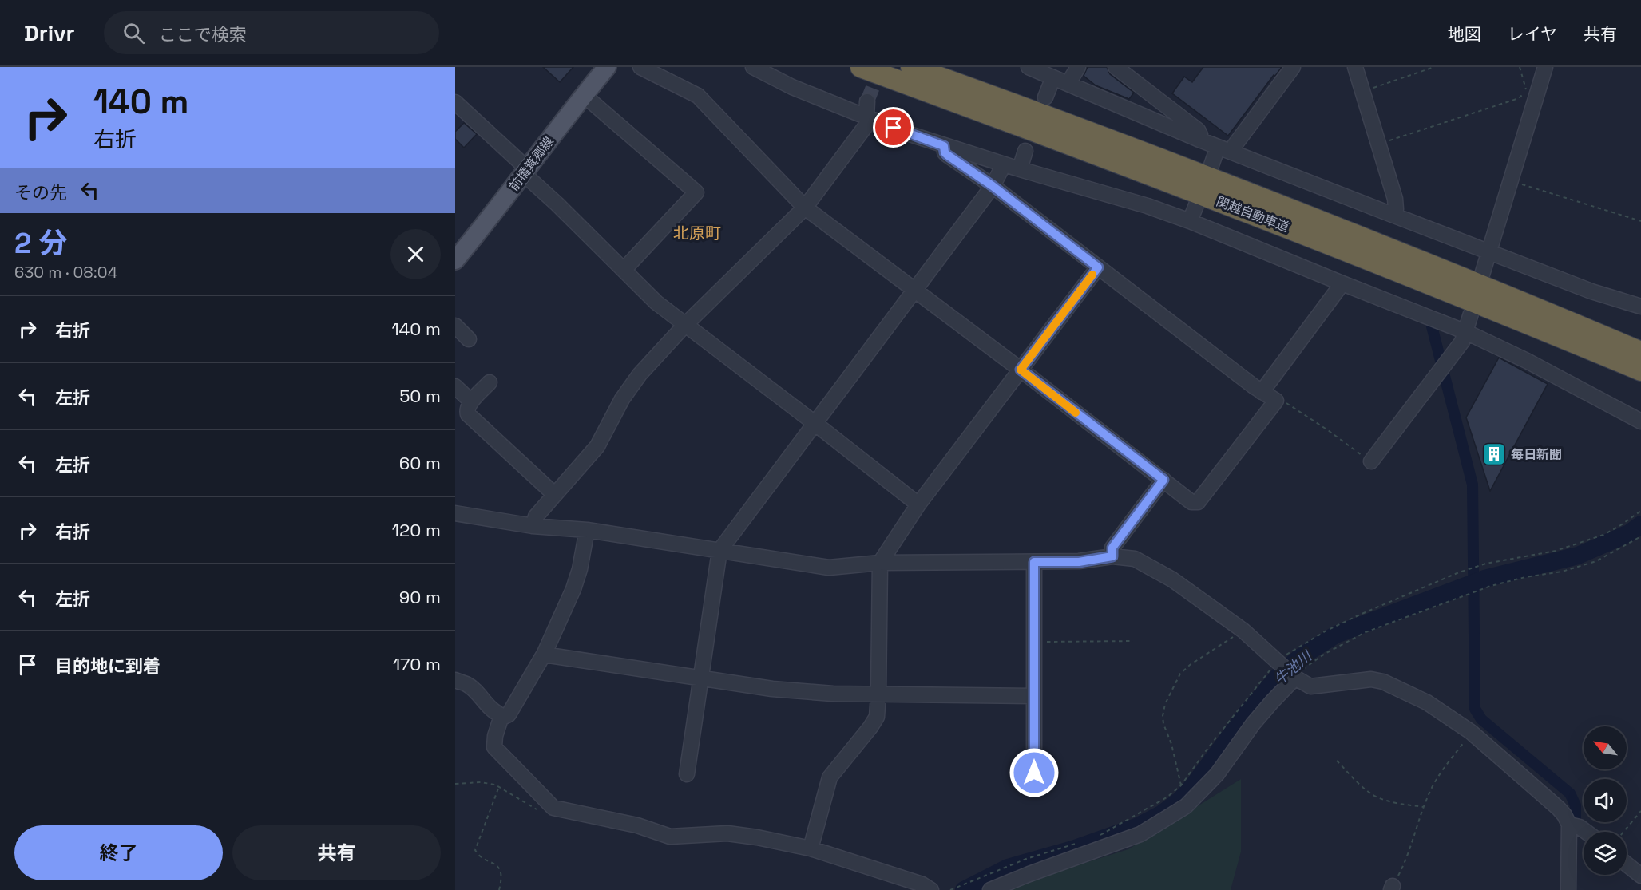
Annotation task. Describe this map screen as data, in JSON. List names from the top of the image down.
{
  "streets": {
    "highway": ["関越自動車道"],
    "main road": ["前橋箕郷線"]
  },
  "districts": ["北原町"],
  "water": ["牛池川"],
  "places": {
    "building": ["毎日新聞"]
  },
  "north": "top left",
  "page": {
    "header": "Drivr",
    "search": "ここで検索",
    "nav": ["地図", "レイヤ", "共有"],
    "turn": ["140 m", "右折"],
    "then": "その先",
    "heading": ["2 分", "630 m · 08:04"],
    "list": [
      {
        "name": "右折",
        "value": "140 m"
      },
      {
        "name": "左折",
        "value": "50 m"
      },
      {
        "name": "左折",
        "value": "60 m"
      },
      {
        "name": "右折",
        "value": "120 m"
      },
      {
        "name": "左折",
        "value": "90 m"
      },
      {
        "name": "目的地に到着",
        "value": "170 m"
      }
    ],
    "buttons": ["終了", "共有"]
  }
}
